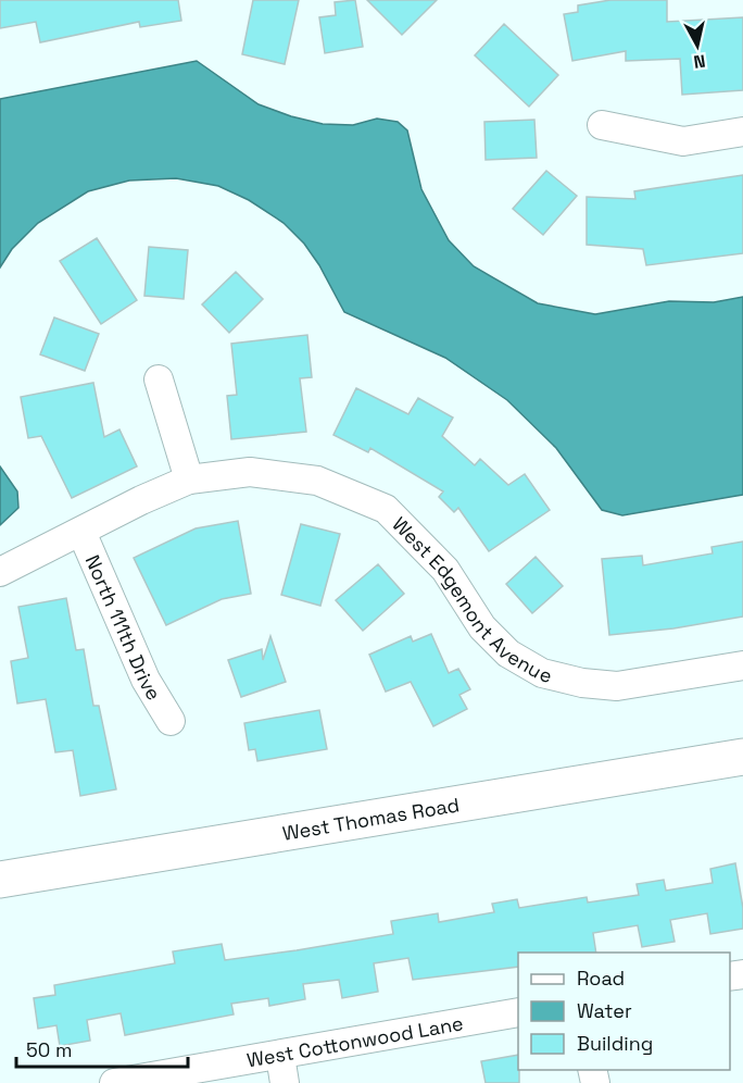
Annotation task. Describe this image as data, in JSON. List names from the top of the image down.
{
  "streets": {
    "main road": ["West Thomas Road"],
    "street": ["West Edgemont Avenue", "North 111th Drive", "West Cottonwood Lane"]
  },
  "crossings": [
    ["West Edgemont Avenue", "North 111th Drive"]
  ],
  "legend": ["Road", "Water", "Building"],
  "scale_bar": "50 m",
  "north": "bottom"
}
